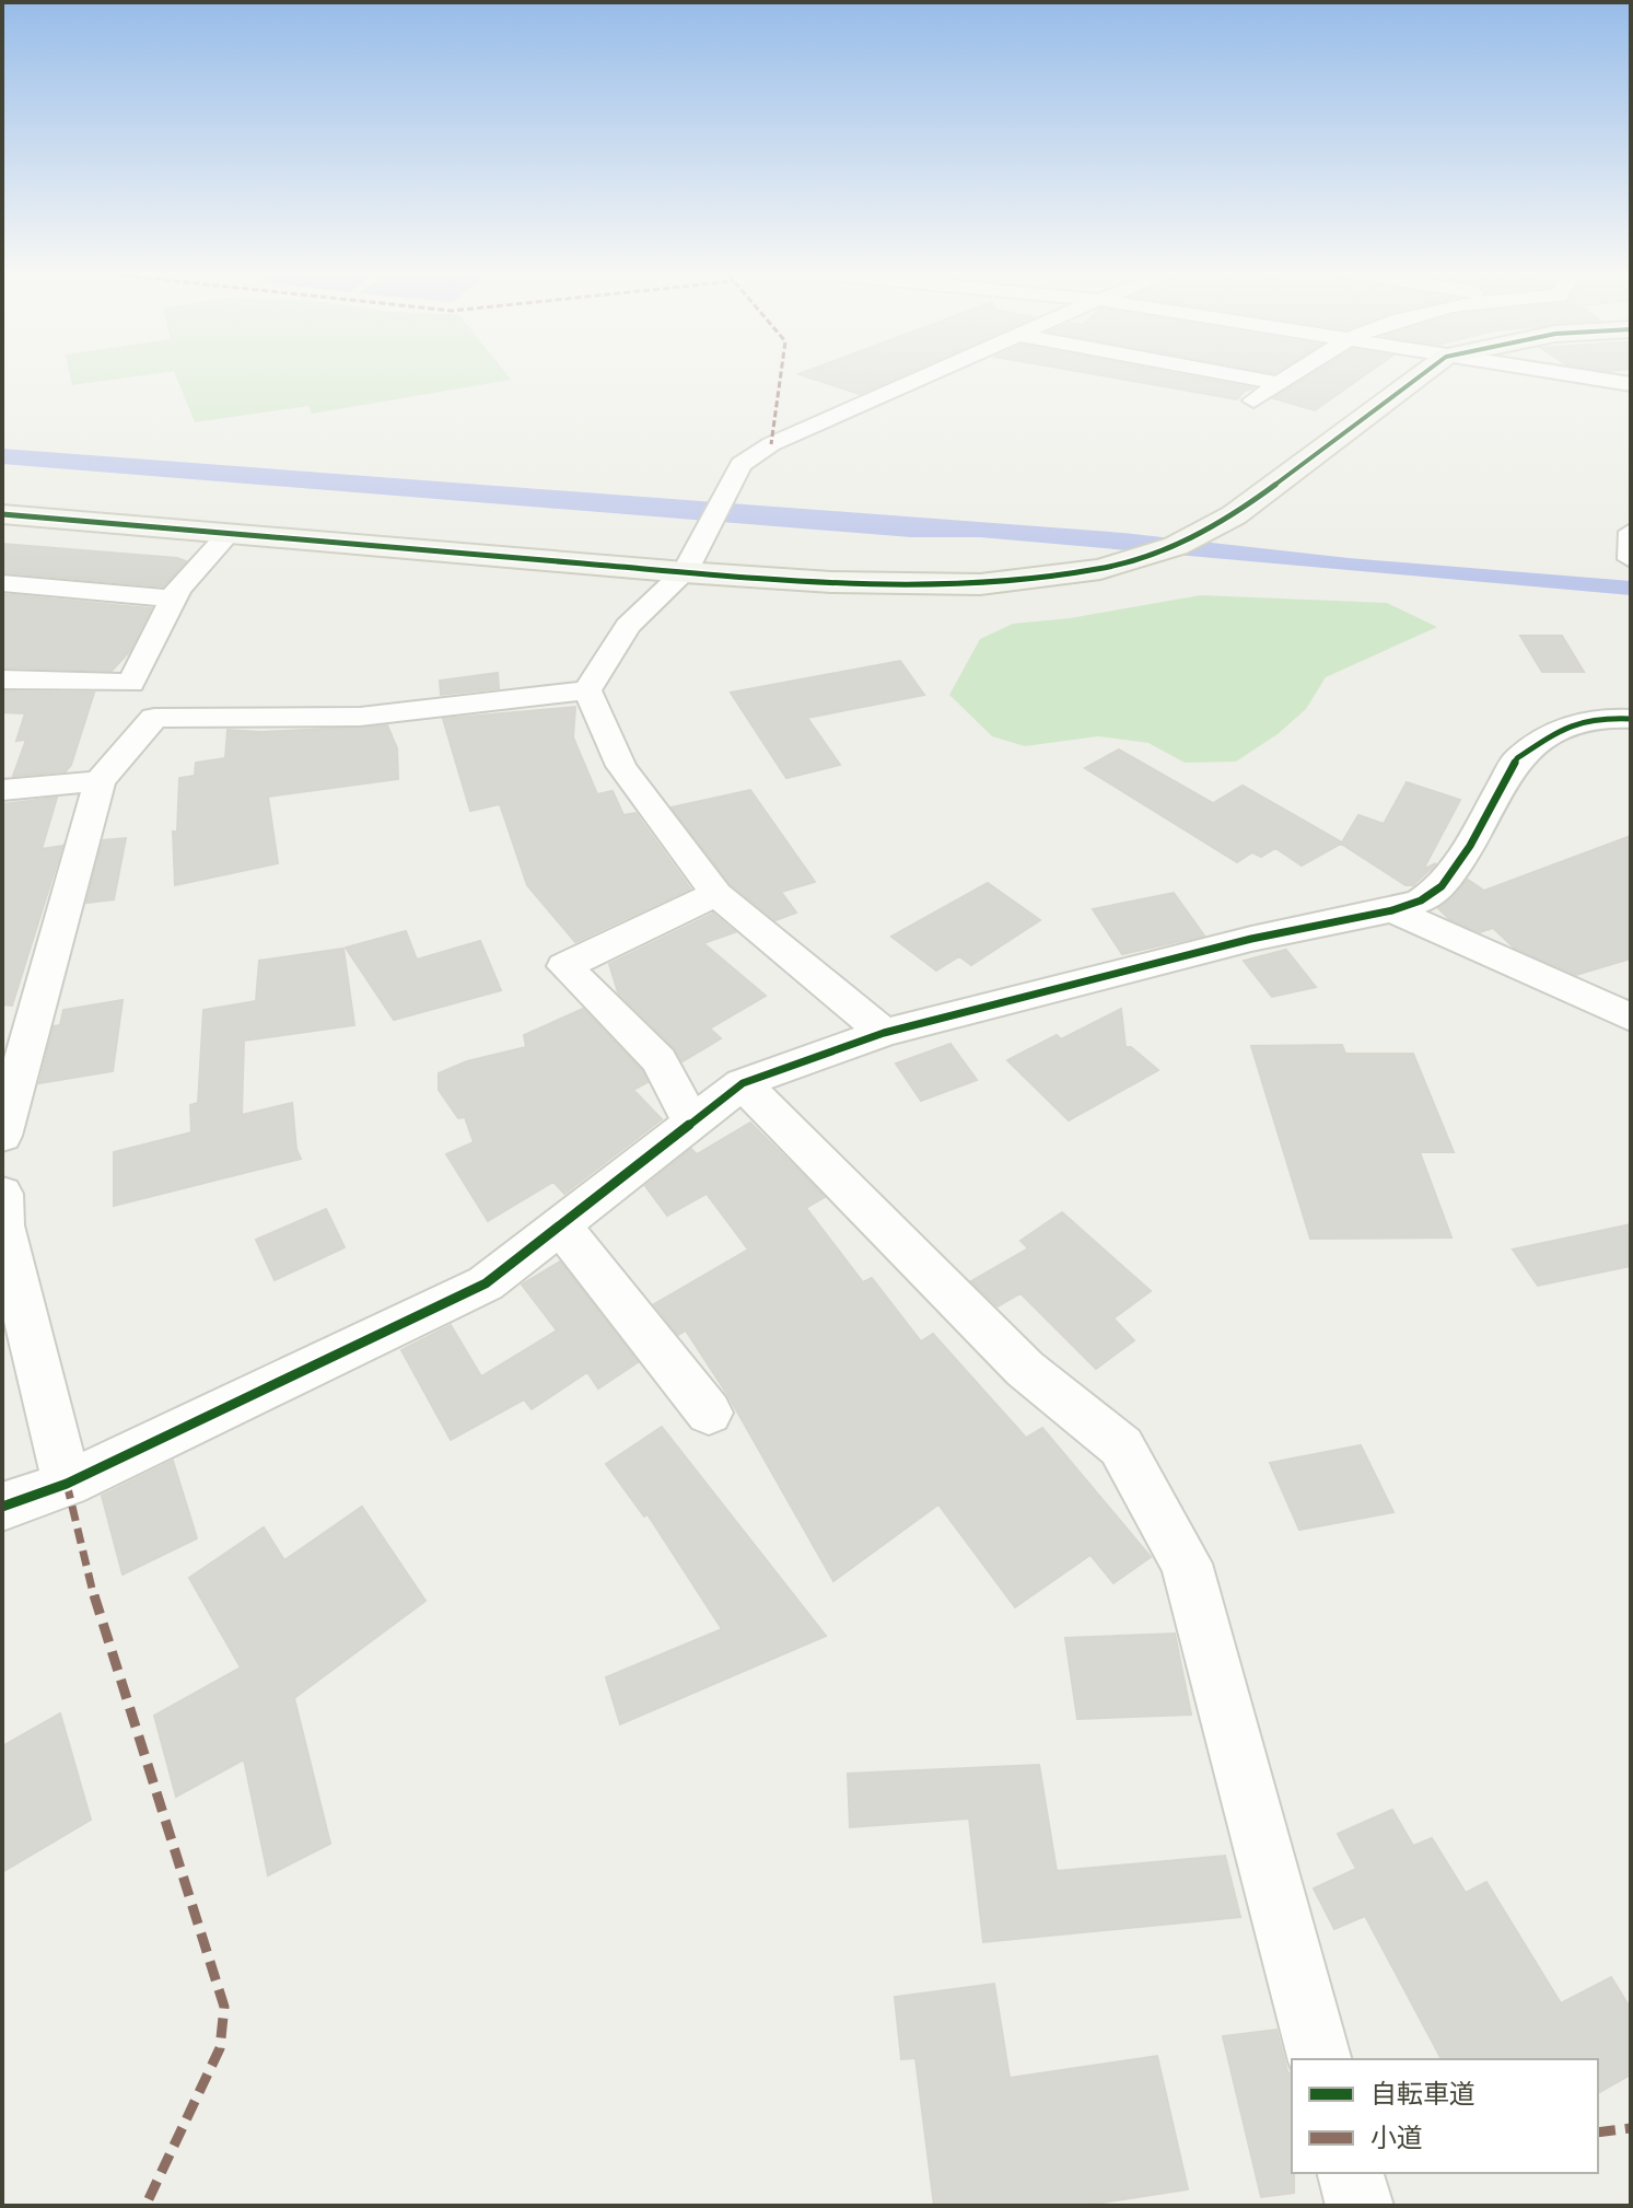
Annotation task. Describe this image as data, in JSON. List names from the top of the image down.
{
  "legend": ["自転車道", "小道"]
}
